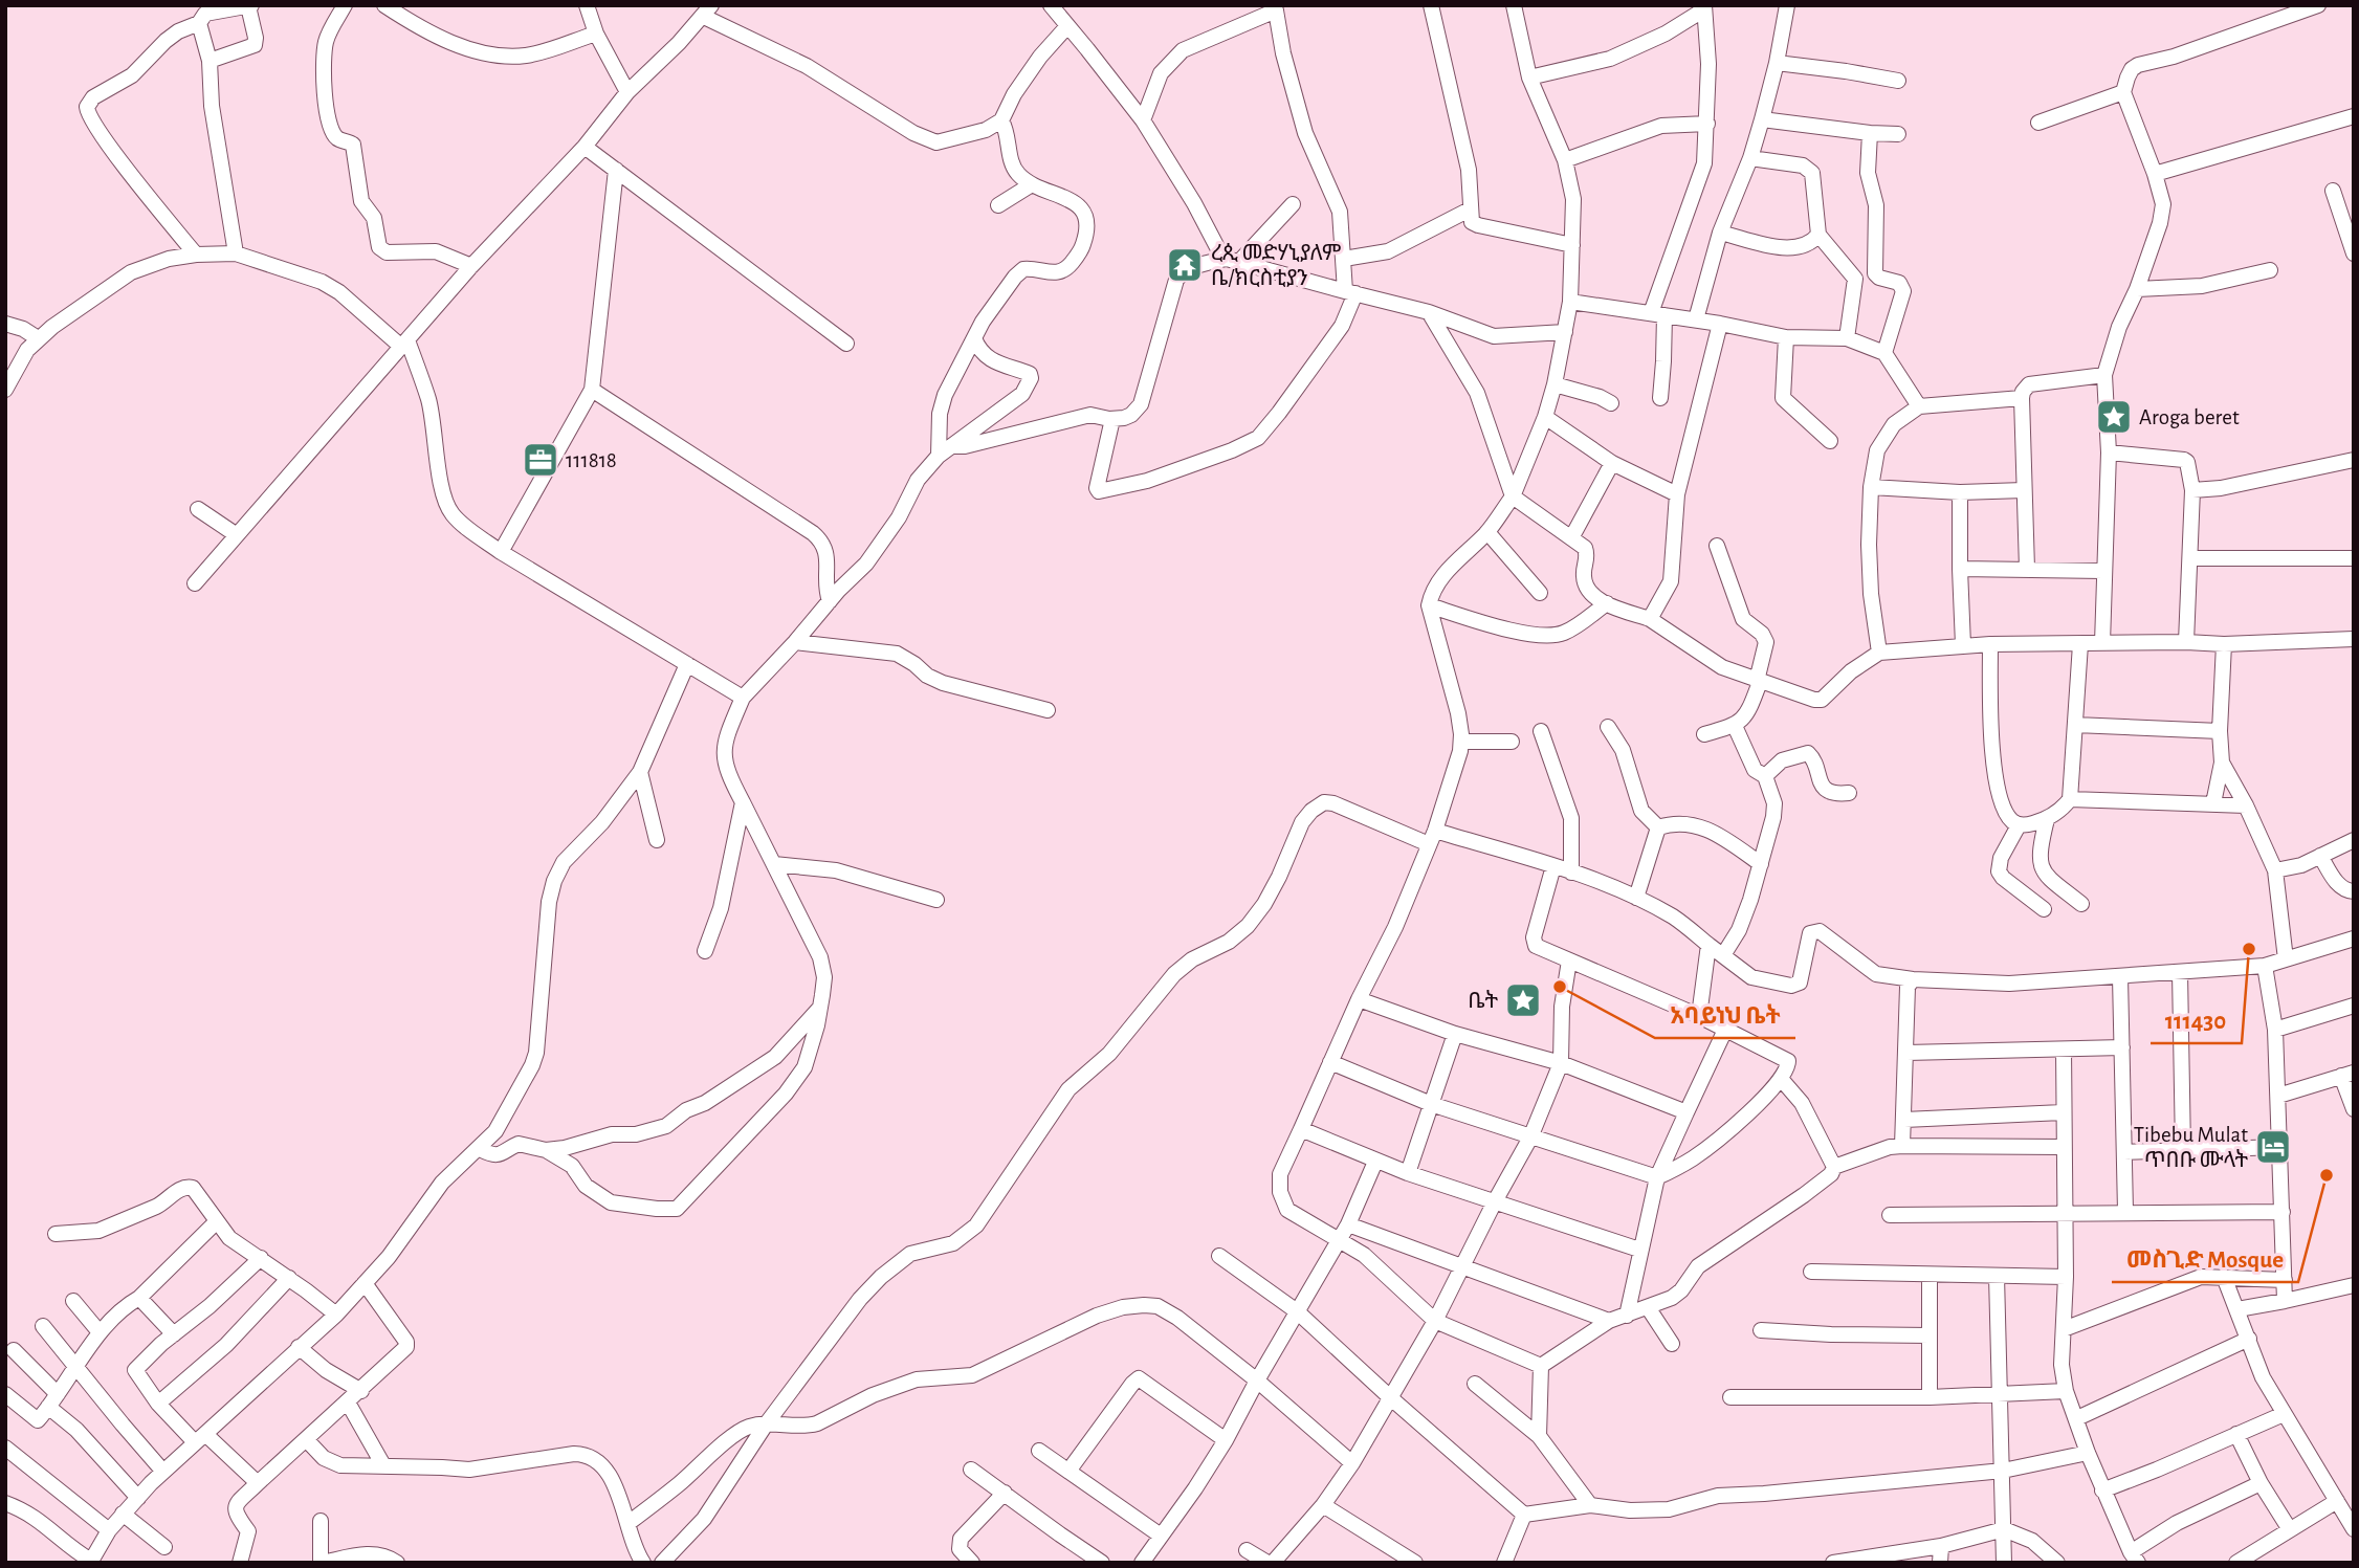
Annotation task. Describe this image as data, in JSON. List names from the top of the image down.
{
  "places": {
    "temple": ["ረጲ መድሃኒያለም ቤ/ክርስቲያን"],
    "place": ["Aroga beret", "ቤት"],
    "office": ["111818"],
    "other": ["111430", "አባይነህ ቤት", "መስጊድ Mosque"],
    "hotel": ["Tibebu Mulat ጥበቡ ሙላት"]
  }
}
